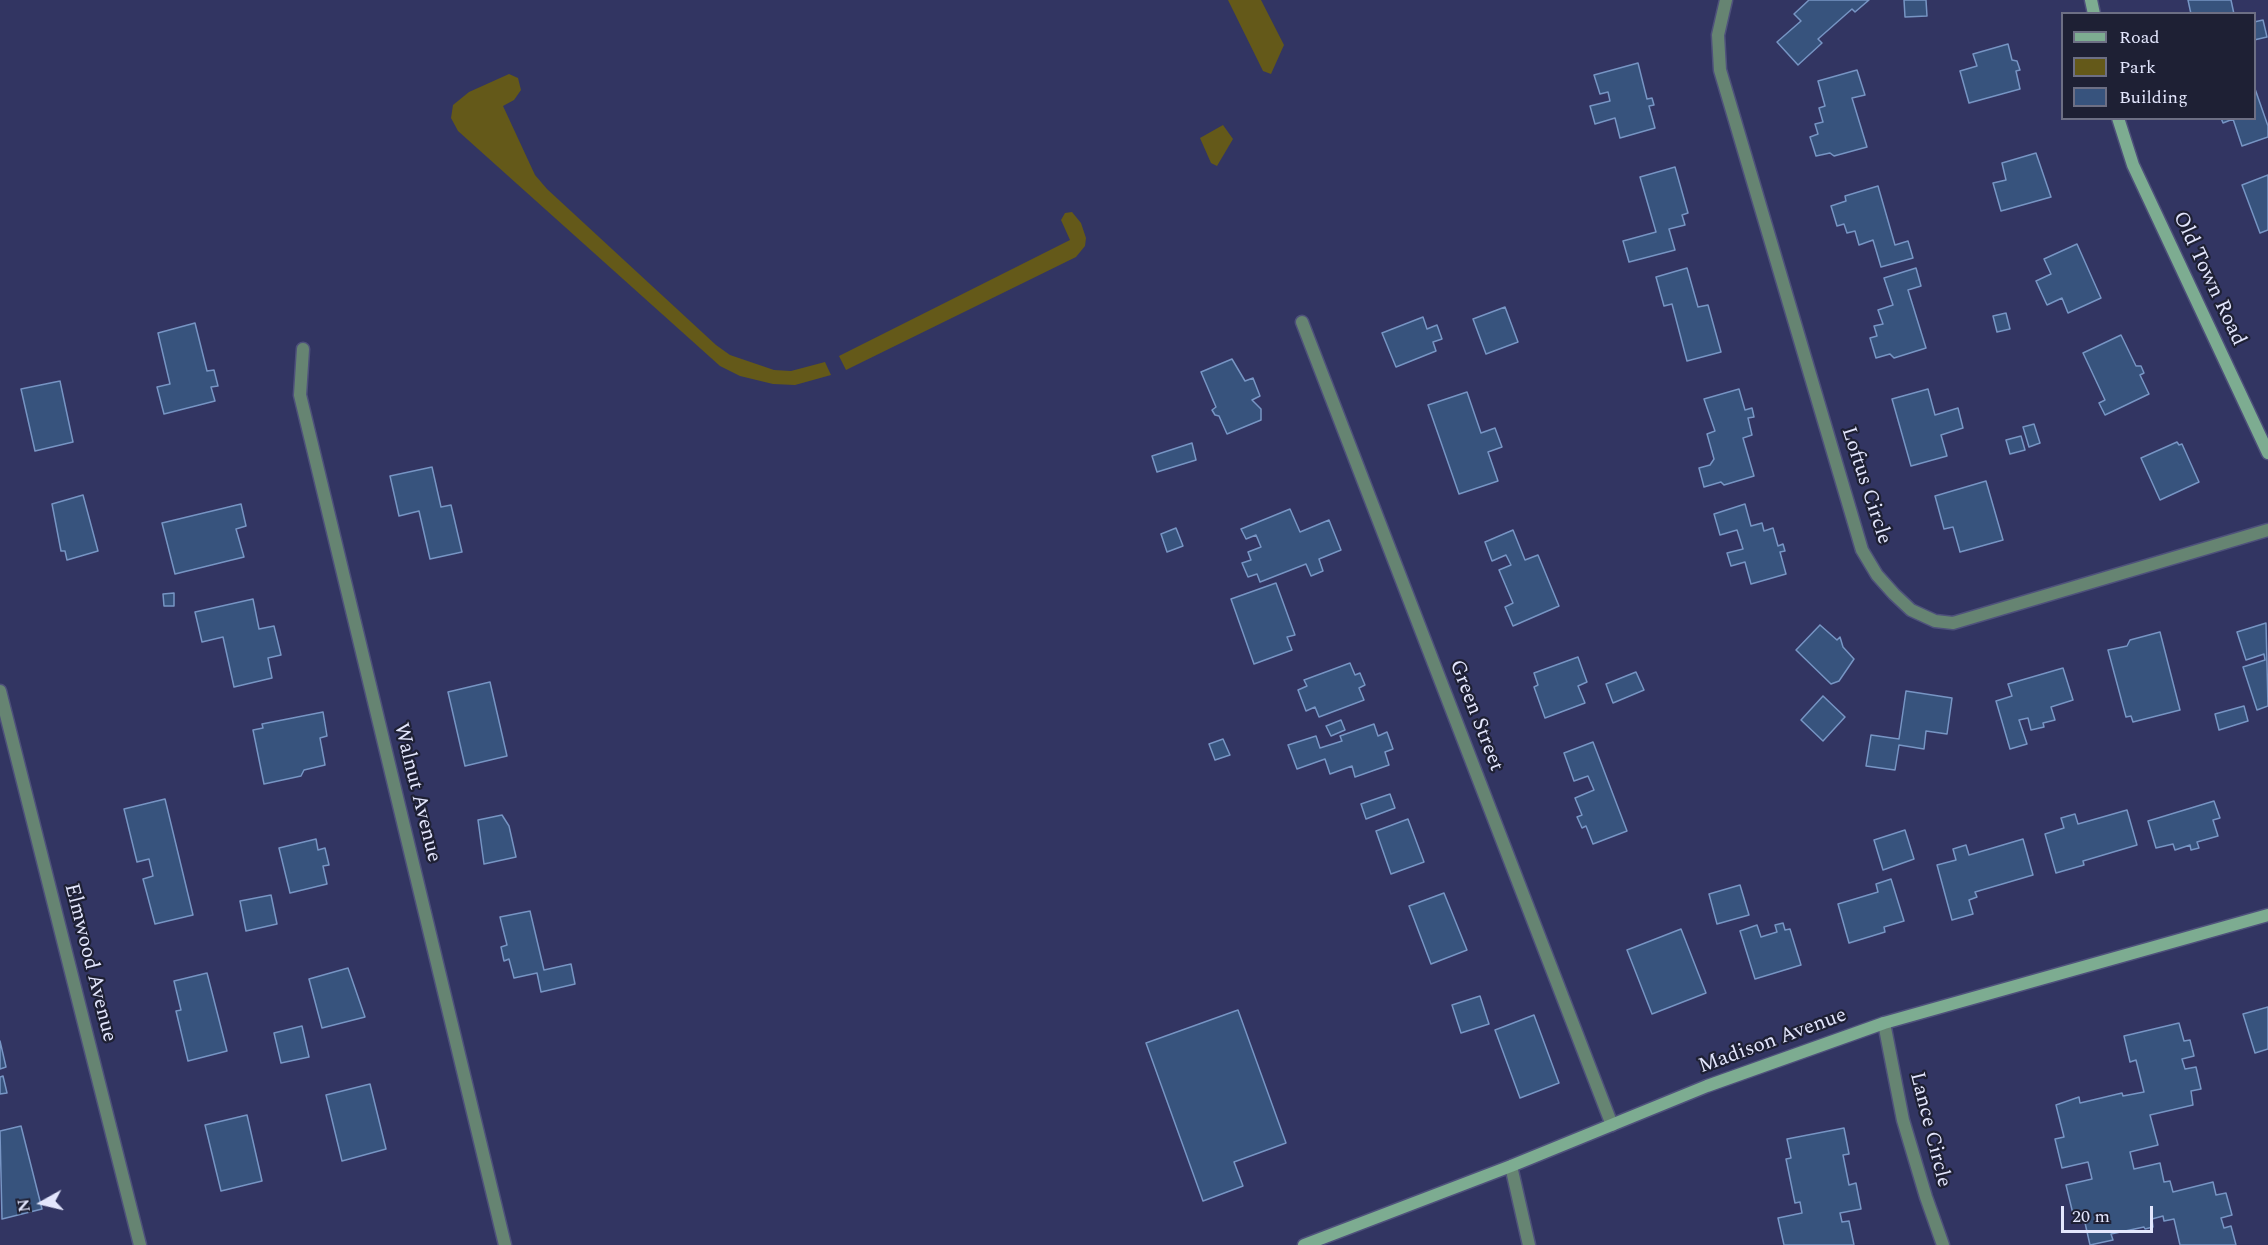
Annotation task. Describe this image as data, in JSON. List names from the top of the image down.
{
  "streets": {
    "street": [
      "Old Town Road",
      "Loftus Circle",
      "Green Street",
      "Walnut Avenue",
      "Elmwood Avenue",
      "Madison Avenue",
      "Lance Circle"
    ]
  },
  "crossings": [
    ["Green Street", "Madison Avenue"],
    ["Madison Avenue", "Lance Circle"]
  ],
  "legend": ["Road", "Park", "Building"],
  "scale_bar": "20 m",
  "north": "left"
}
